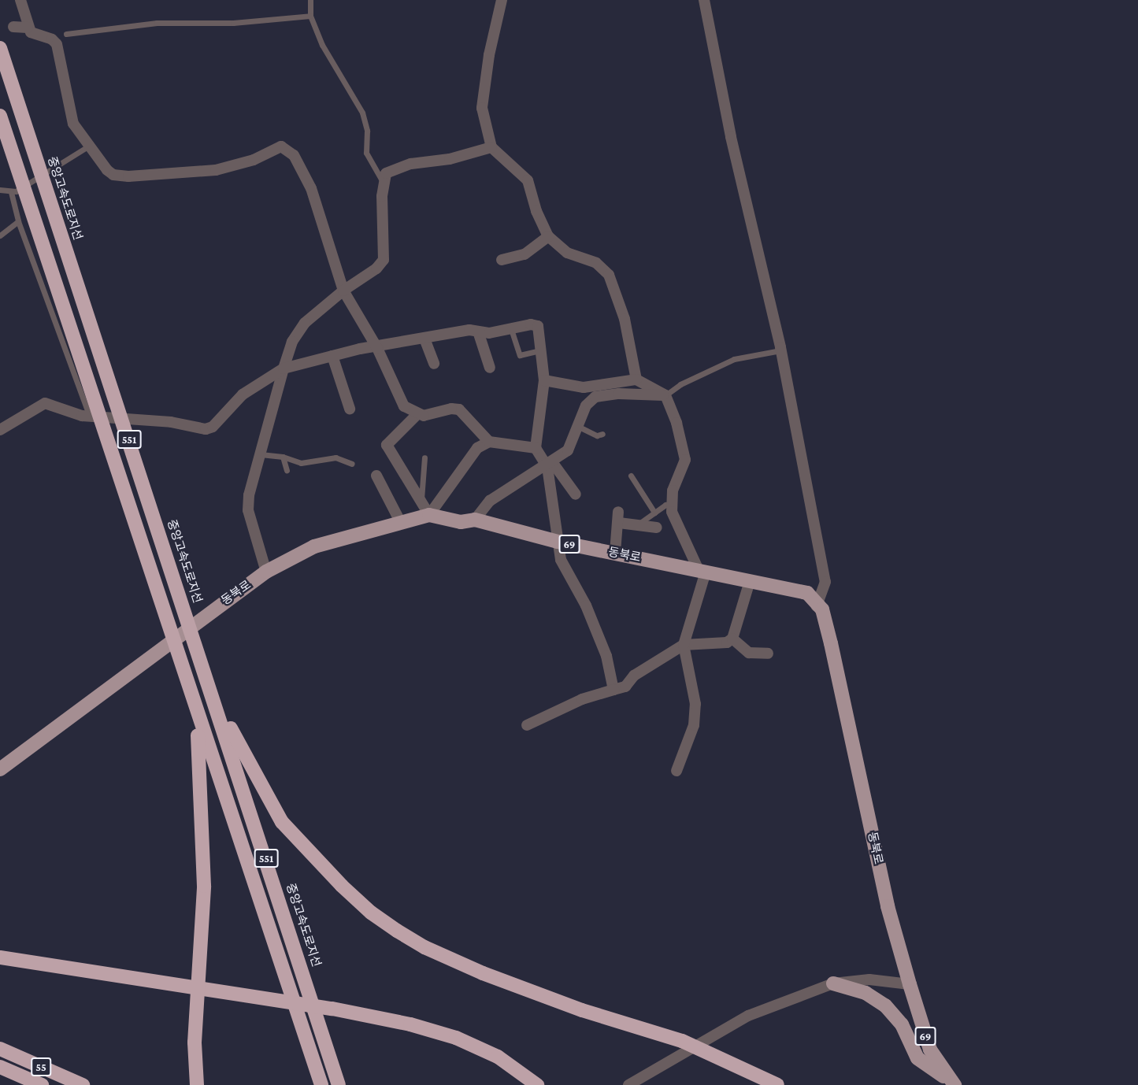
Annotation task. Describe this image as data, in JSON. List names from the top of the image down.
{
  "streets": {
    "highway": ["중앙고속도로지선", "551", "55"],
    "main road": ["69", "동북로"]
  }
}
